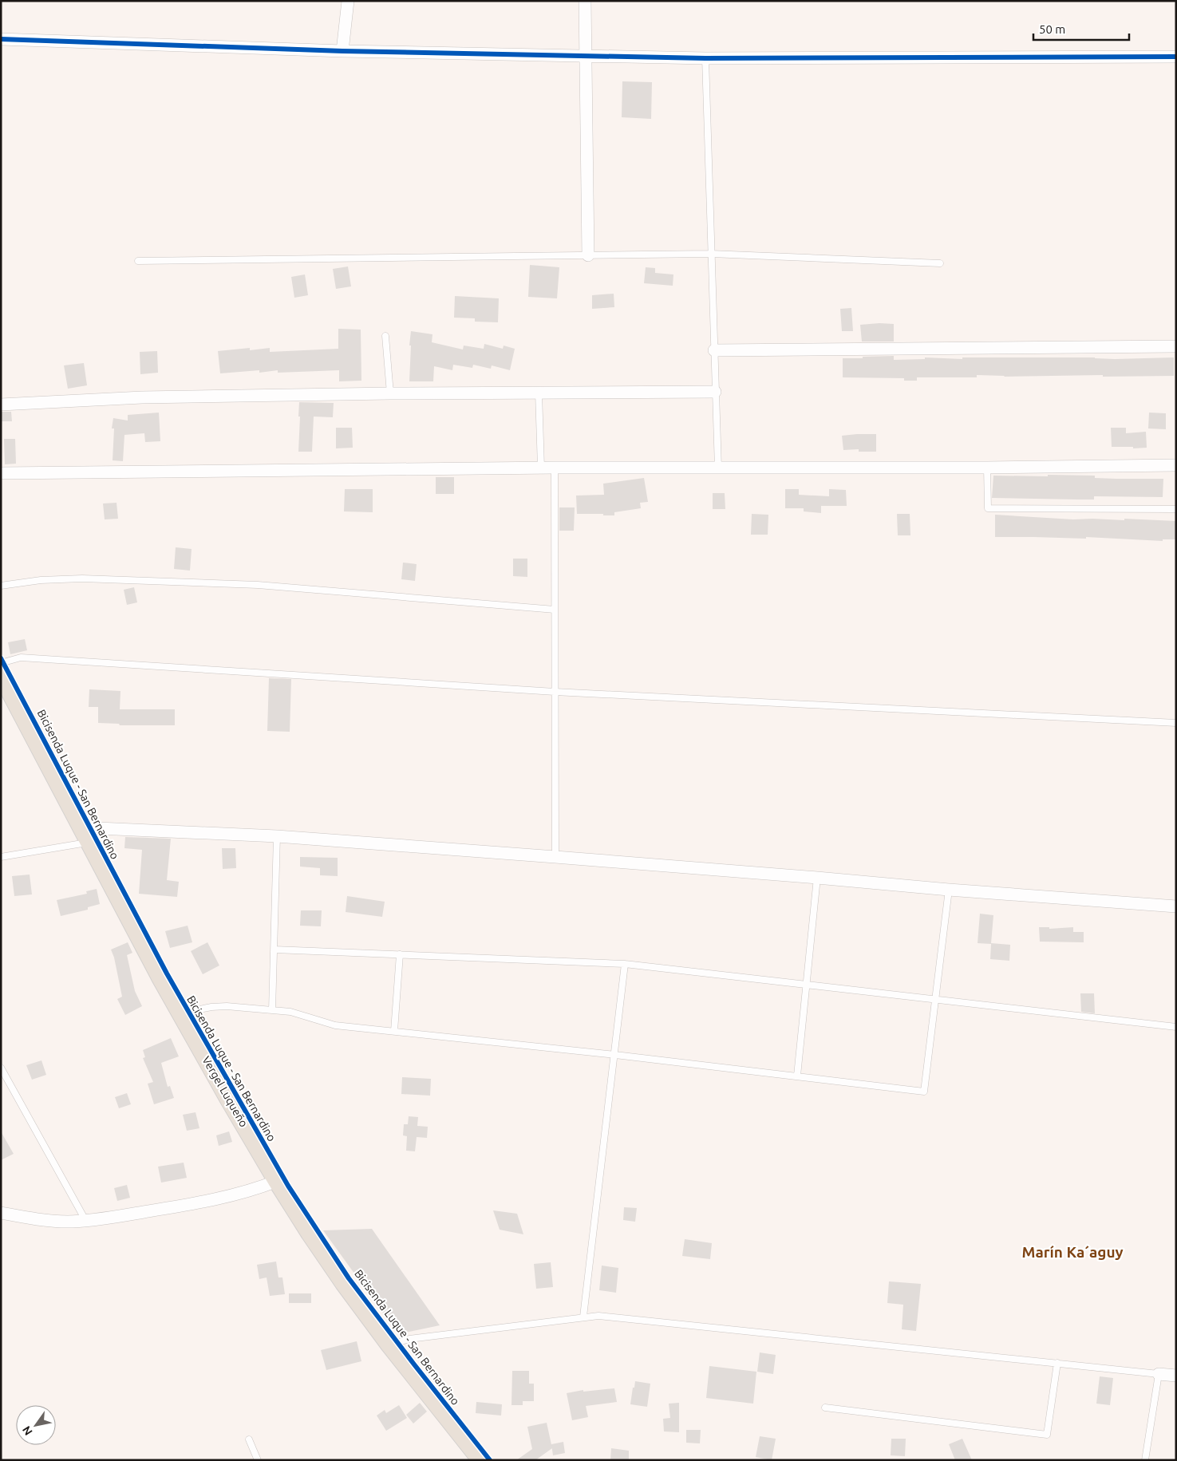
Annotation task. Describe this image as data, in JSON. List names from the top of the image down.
{
  "streets": {
    "main road": ["Vergel Luqueño"],
    "cycle path": ["Bicisenda Luque - San Bernardino"]
  },
  "districts": ["Marín Ka´aguy"],
  "scale_bar": "50 m",
  "north": "bottom left"
}
